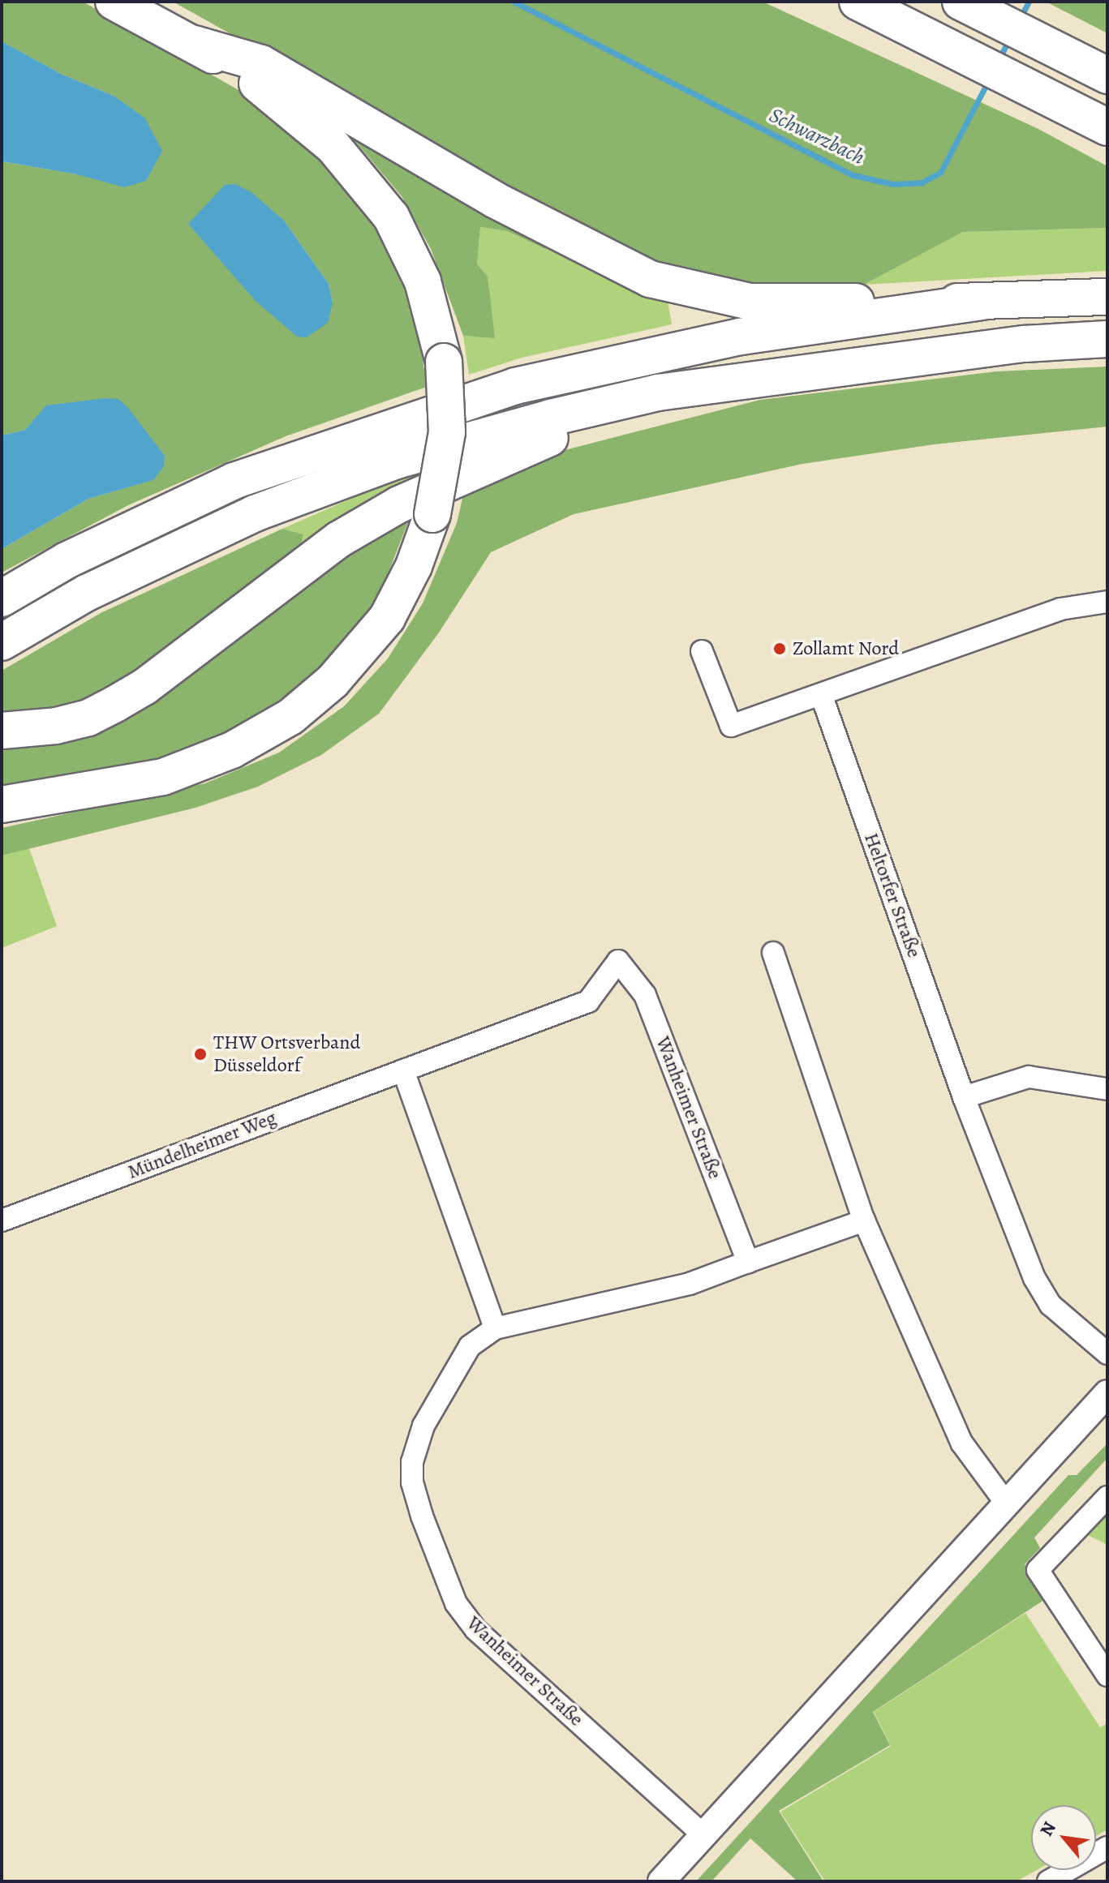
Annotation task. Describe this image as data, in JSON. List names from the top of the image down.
{
  "streets": {
    "street": ["Heltorfer Straße", "Wanheimer Straße", "Mündelheimer Weg"]
  },
  "crossings": [
    ["Wanheimer Straße", "Mündelheimer Weg"]
  ],
  "water": ["Schwarzbach"],
  "places": ["Zollamt Nord", "THW Ortsverband Düsseldorf"],
  "north": "top left"
}
